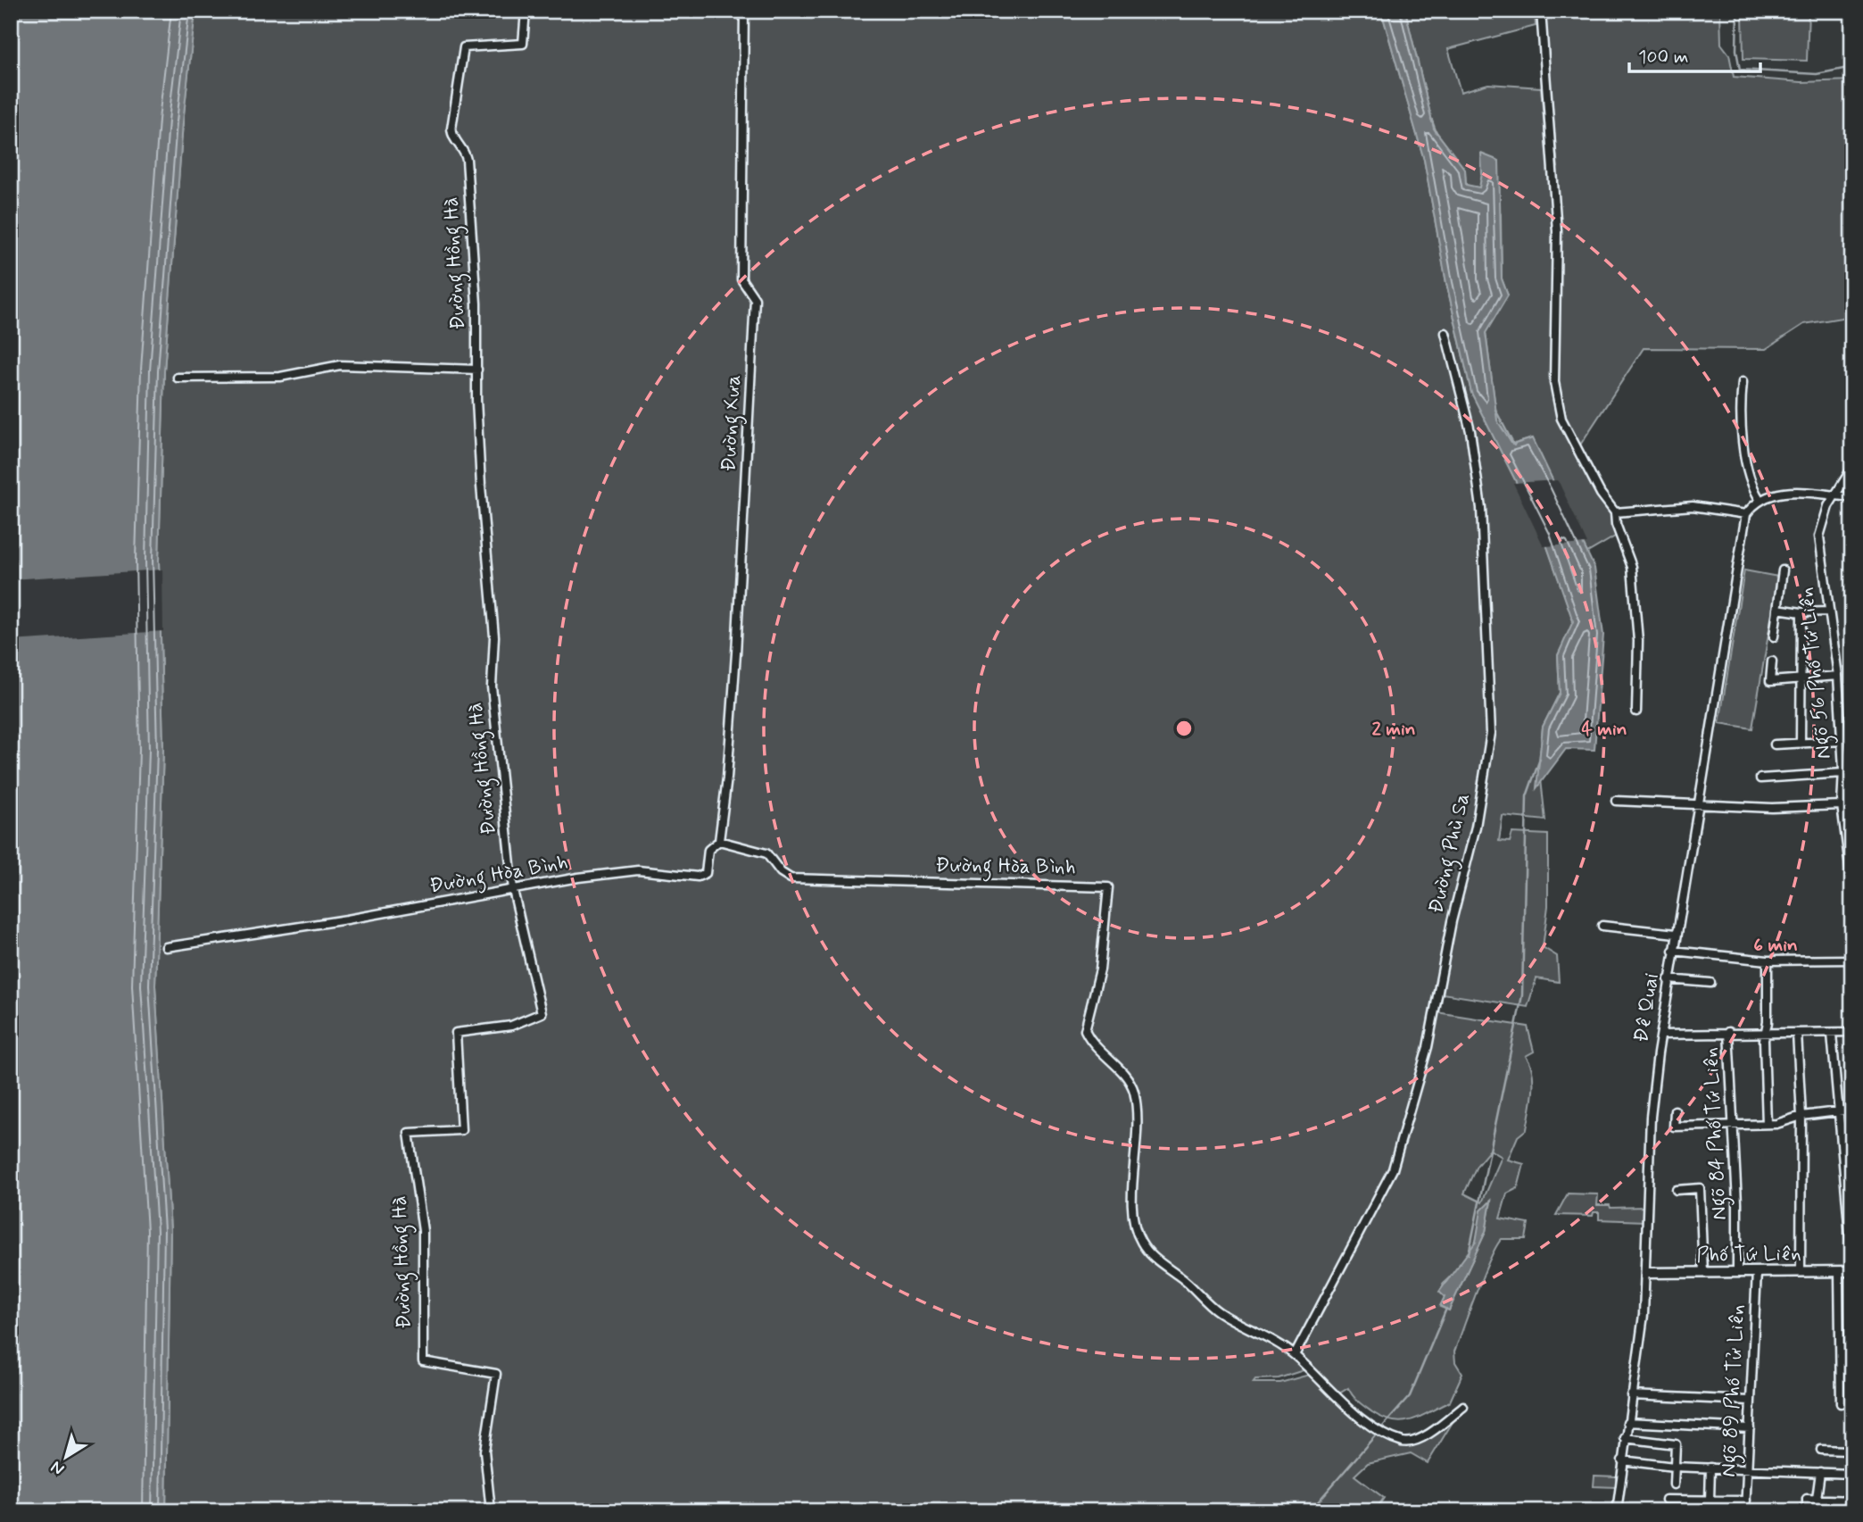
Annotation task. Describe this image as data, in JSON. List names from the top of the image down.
{
  "streets": {
    "street": [
      "Đường Hồng Hà",
      "Đường Xưa",
      "Ngõ 56 Phố Tứ Liên",
      "Đường Phù Sa",
      "Đường Hòa Bình",
      "Đê Quai",
      "Ngõ 84 Phố Tứ Liên",
      "Phố Tứ Liên",
      "Ngõ 89 Phố Tử Liên"
    ]
  },
  "crossings": [
    ["Đường Hồng Hà", "Đường Hòa Bình"],
    ["Đường Xưa", "Đường Hòa Bình"],
    ["Đường Phù Sa", "Đường Hòa Bình"],
    ["Đê Quai", "Phố Tứ Liên"],
    ["Ngõ 84 Phố Tứ Liên", "Phố Tứ Liên"],
    ["Phố Tứ Liên", "Ngõ 89 Phố Tử Liên"]
  ],
  "scale_bar": "100 m",
  "north": "bottom left",
  "rings": ["2 min", "4 min", "6 min"]
}
